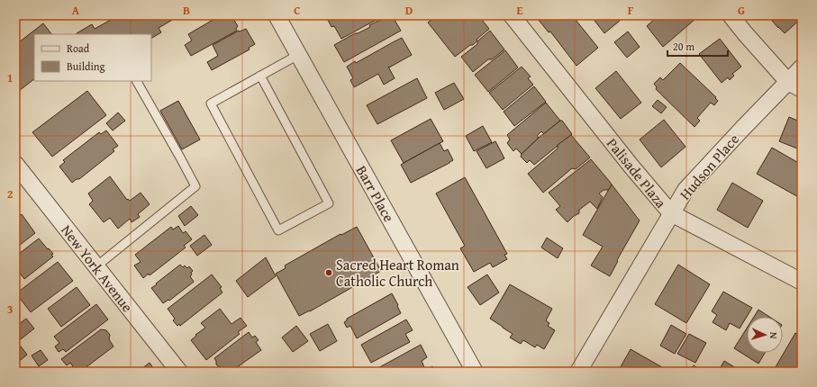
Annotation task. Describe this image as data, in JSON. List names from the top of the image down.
{
  "streets": {
    "street": [
      "Hudson Place",
      "Palisade Plaza",
      "Barr Place",
      "New York Avenue"
    ]
  },
  "crossings": [
    ["Hudson Place", "Palisade Plaza"]
  ],
  "places": ["Sacred Heart Roman Catholic Church"],
  "legend": ["Road", "Building"],
  "scale_bar": "20 m",
  "north": "right",
  "grid": {
    "columns": [
      "A",
      "B",
      "C",
      "D",
      "E",
      "F",
      "G"
    ],
    "rows": ["1", "2", "3"]
  }
}
